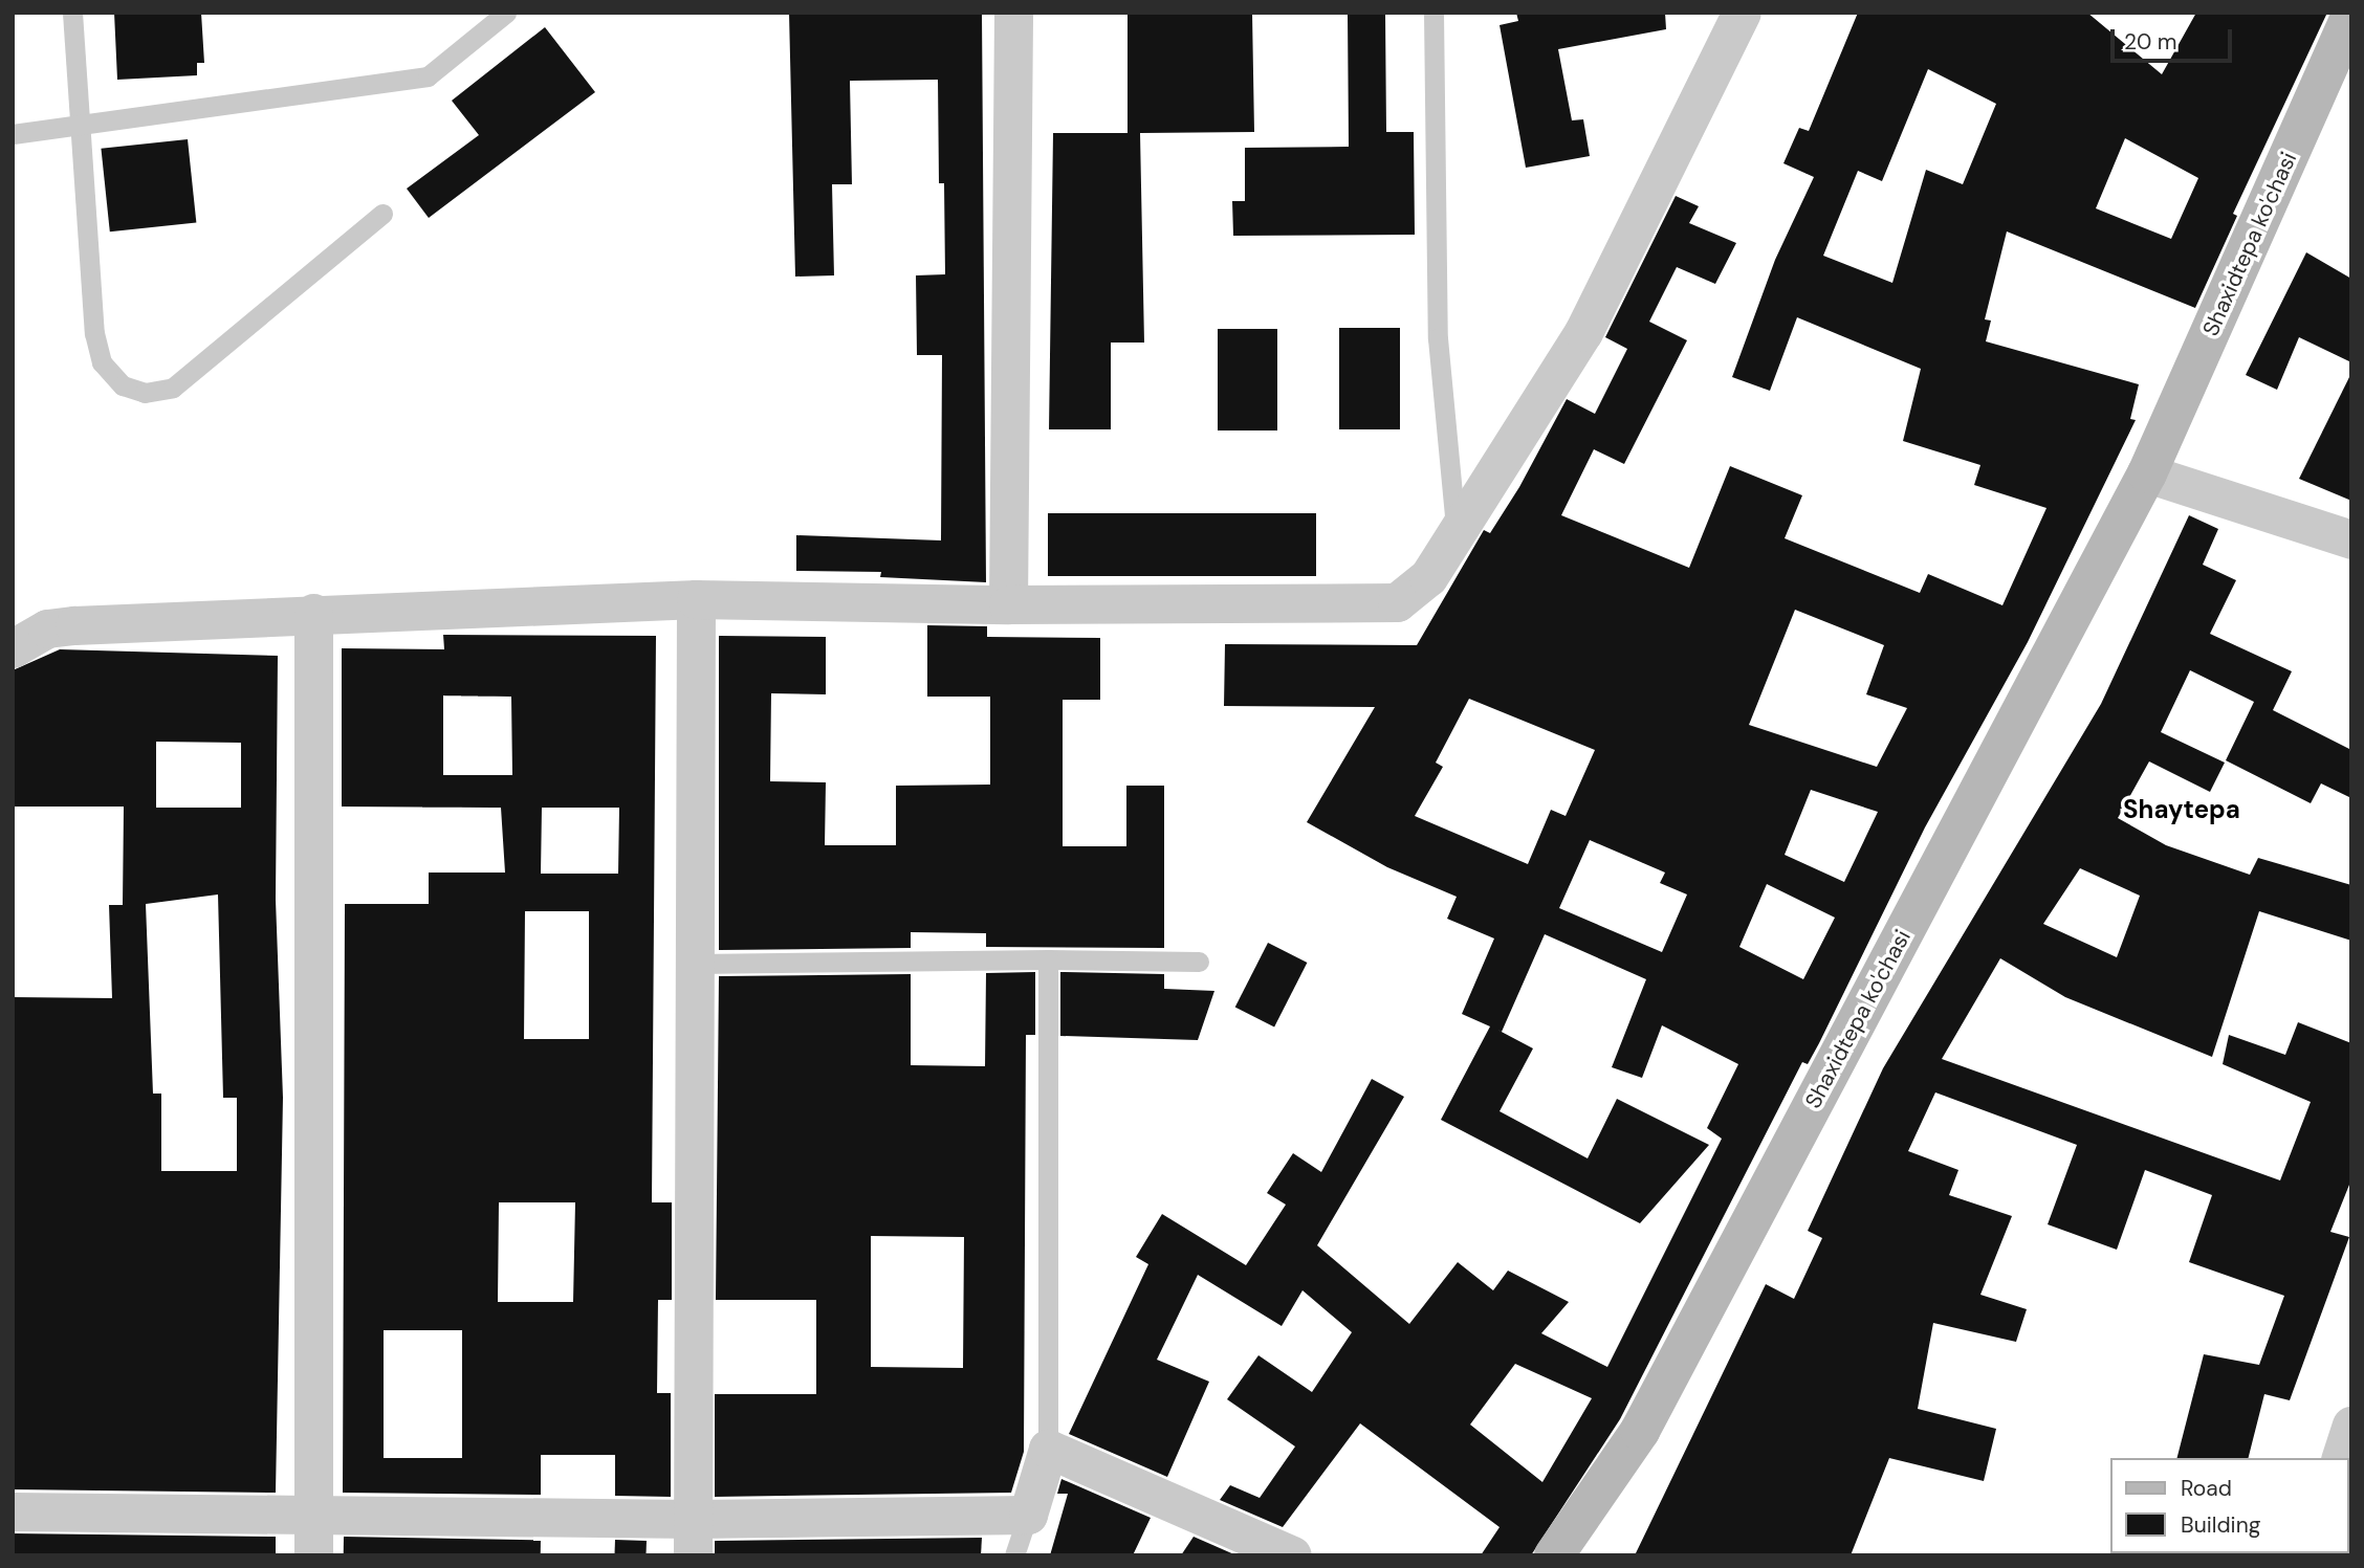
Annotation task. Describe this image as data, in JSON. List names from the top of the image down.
{
  "streets": {
    "street": ["Shaxidtepa ko'chasi"]
  },
  "districts": ["Shaytepa"],
  "legend": ["Road", "Building"],
  "scale_bar": "20 m"
}
